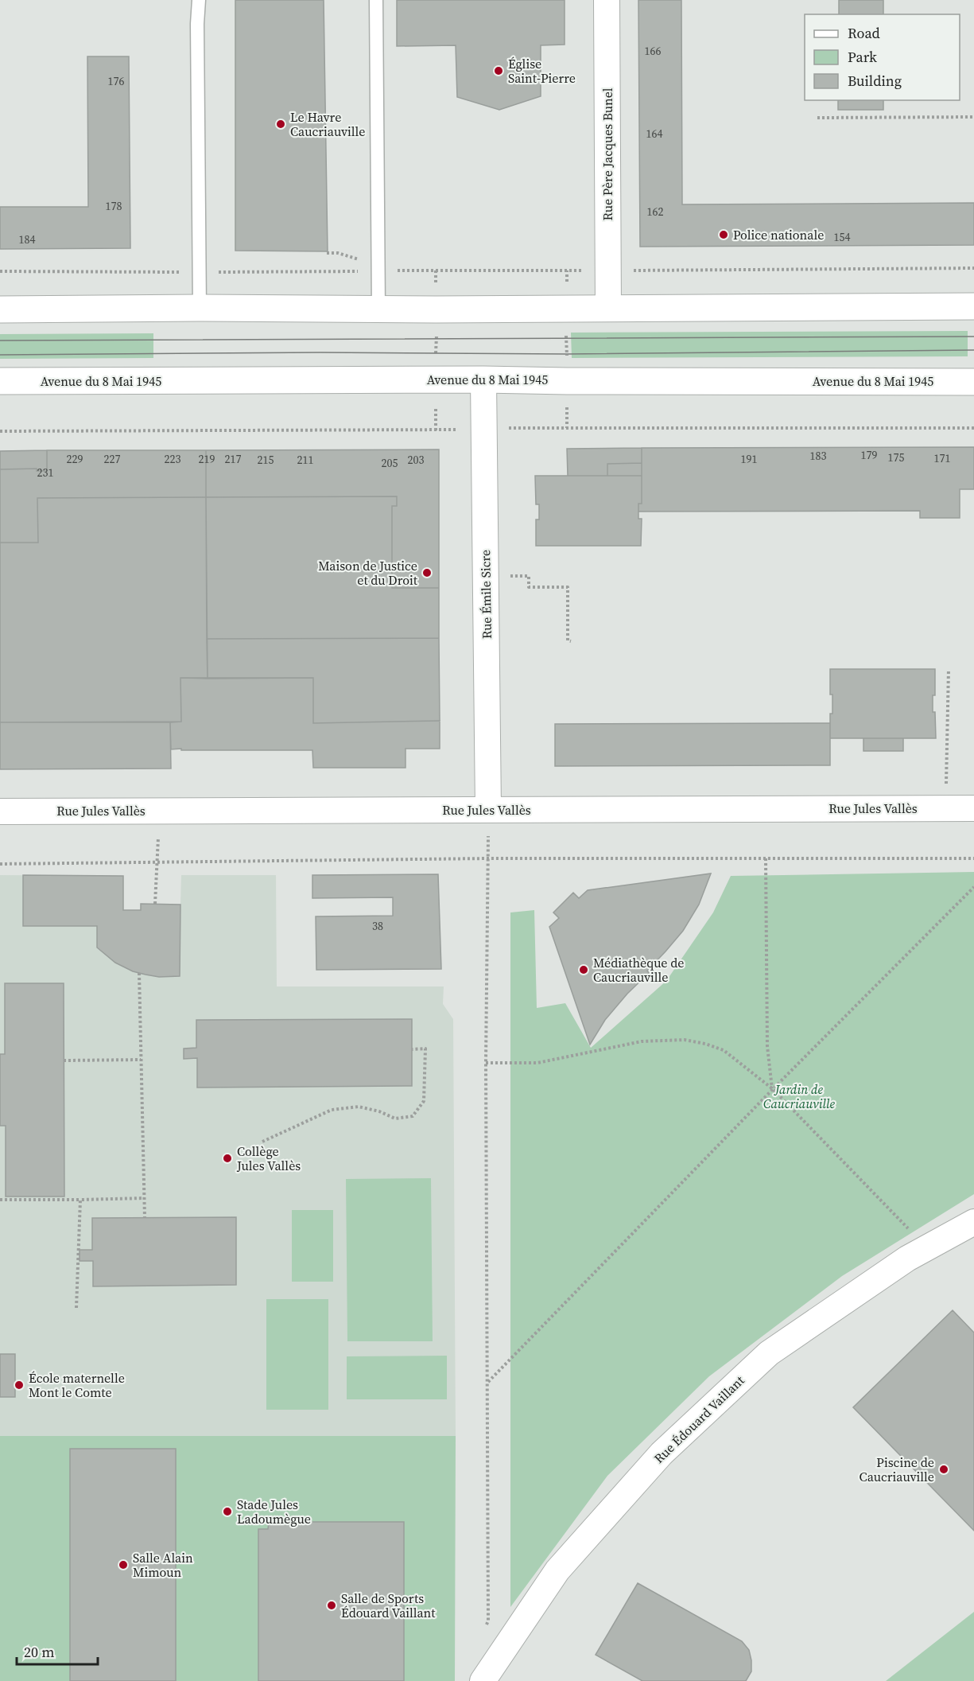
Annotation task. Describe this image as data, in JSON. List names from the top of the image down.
{
  "streets": {
    "street": [
      "Rue Père Jacques Bunel",
      "Avenue du 8 Mai 1945",
      "Rue Émile Sicre",
      "Rue Jules Vallès",
      "Rue Édouard Vaillant"
    ]
  },
  "crossings": [
    ["Avenue du 8 Mai 1945", "Rue Émile Sicre"],
    ["Rue Émile Sicre", "Rue Jules Vallès"]
  ],
  "parks": ["Jardin de Caucriauville"],
  "places": [
    "Église Saint-Pierre",
    "Le Havre Caucriauville",
    "Police nationale",
    "Maison de Justice et du Droit",
    "Médiathèque de Caucriauville",
    "Collège Jules Vallès",
    "École maternelle Mont le Comte",
    "Piscine de Caucriauville",
    "Stade Jules Ladoumègue",
    "Salle Alain Mimoun",
    "Salle de Sports Édouard Vaillant"
  ],
  "house_numbers": [
    "166",
    "176",
    "164",
    "178",
    "162",
    "154",
    "184",
    "179",
    "183",
    "175",
    "171",
    "229",
    "227",
    "223",
    "219",
    "217",
    "191",
    "215",
    "211",
    "203",
    "205",
    "231",
    "38"
  ],
  "legend": ["Road", "Park", "Building"],
  "scale_bar": "20 m"
}
